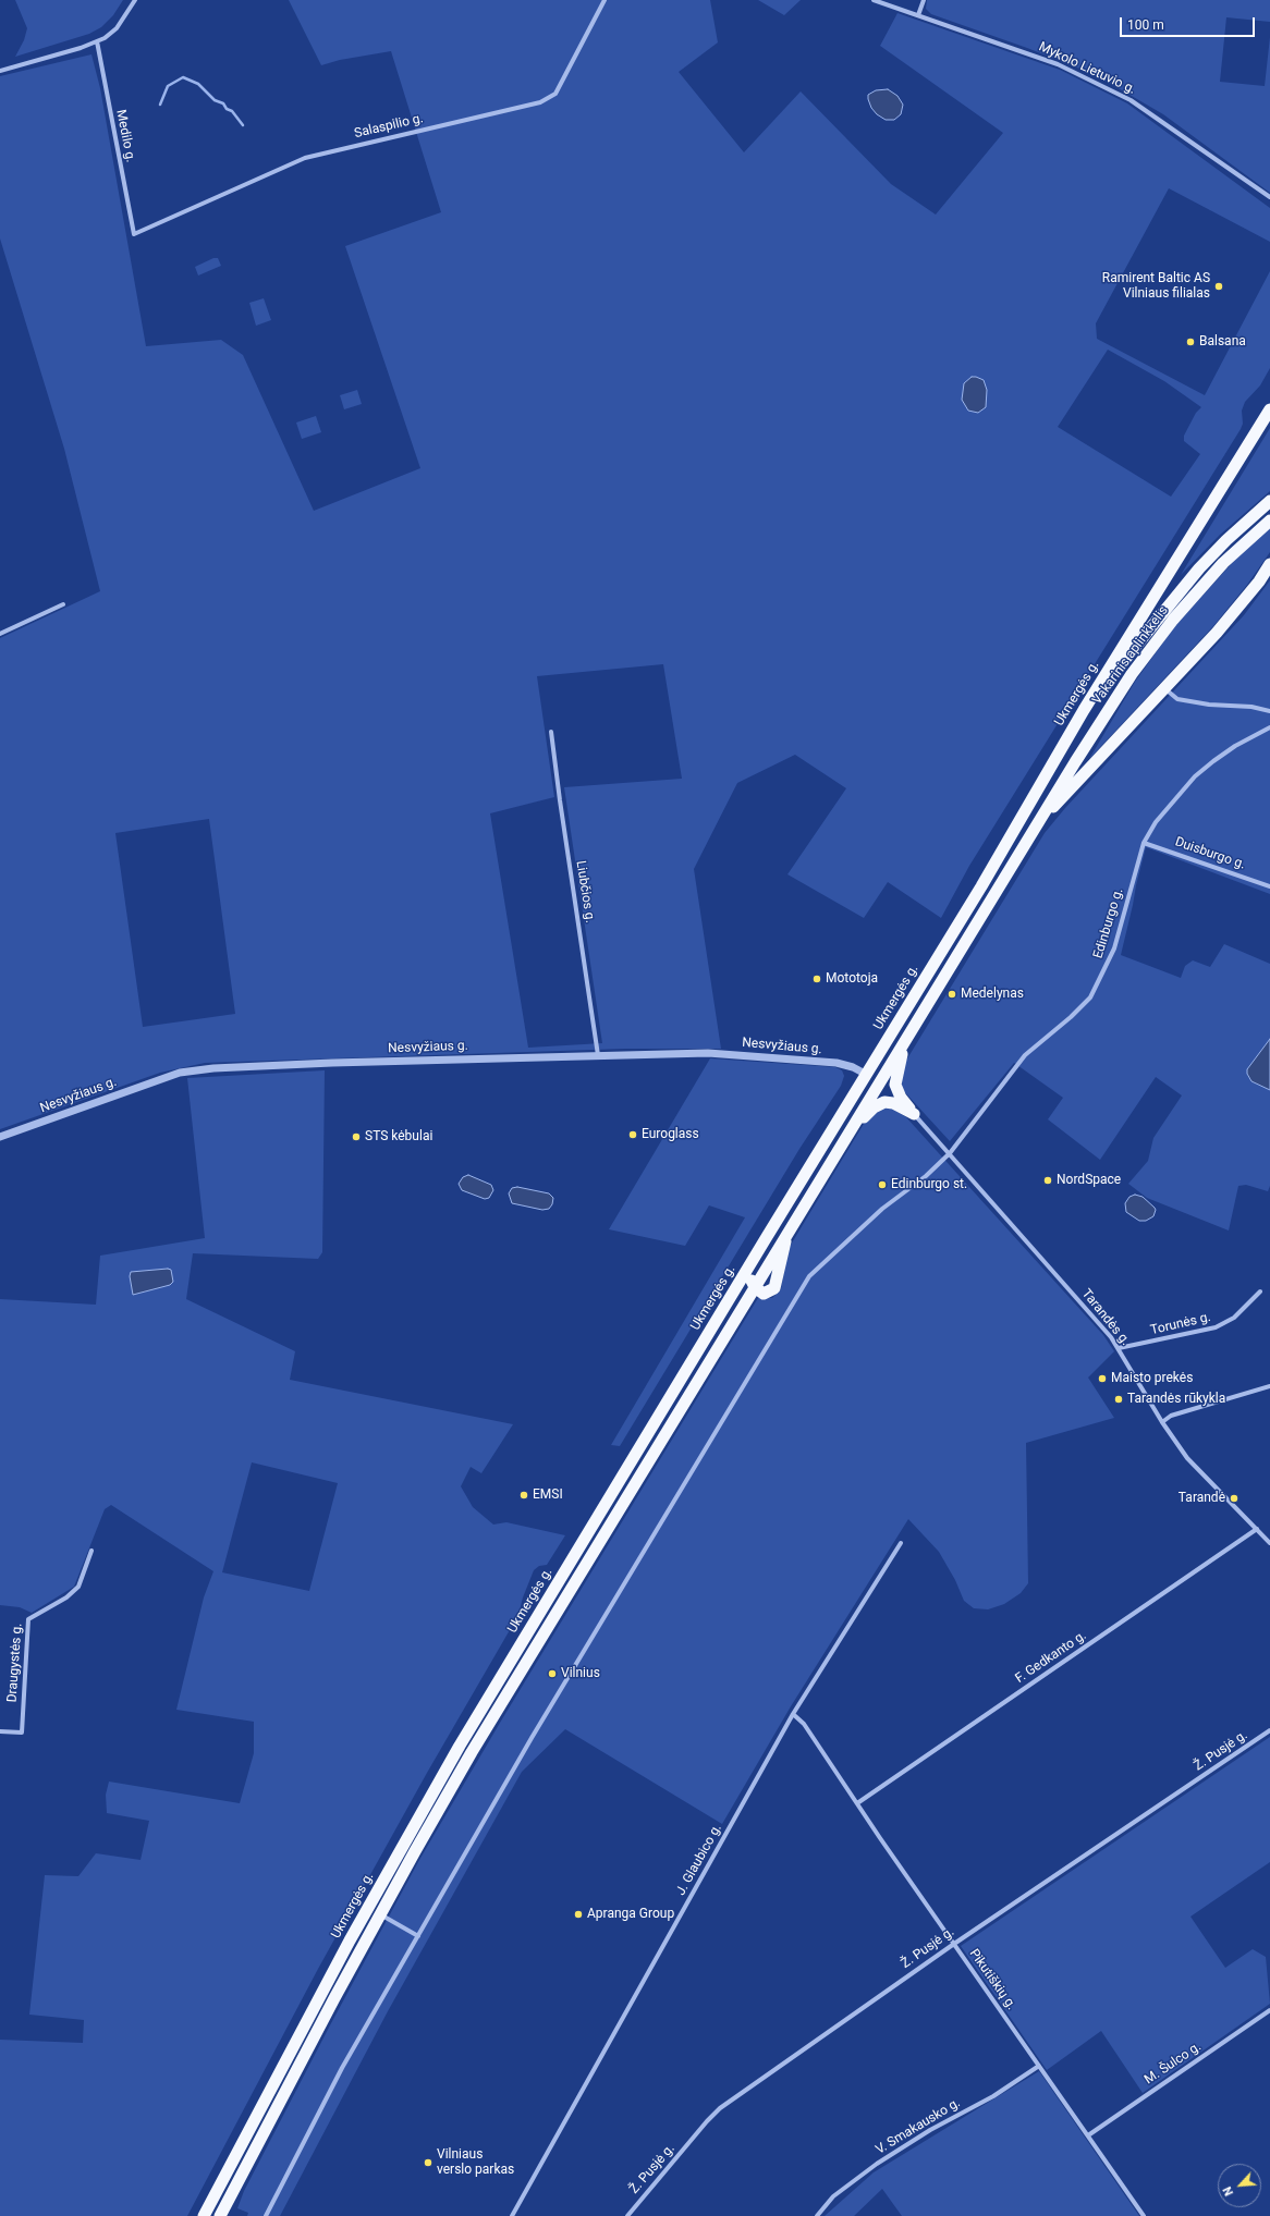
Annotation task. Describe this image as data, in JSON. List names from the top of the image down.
{
  "streets": {
    "highway": ["Vakarinis aplinkkelis", "Ukmergės g."],
    "street": [
      "Mykolo Lietuvio g.",
      "Salaspilio g.",
      "Medilo g.",
      "Duisburgo g.",
      "Liubčios g.",
      "Edinburgo g.",
      "Nesvyžiaus g.",
      "Tarandės g.",
      "Torunės g.",
      "F. Gedkanto g.",
      "Draugystės g.",
      "Ž. Pusjė g.",
      "J. Glaubico g.",
      "Pikutiškių g.",
      "M. Šulco g.",
      "V. Smakausko g."
    ]
  },
  "crossings": [
    ["Salaspilio g.", "Medilo g."],
    ["Vakarinis aplinkkelis", "Ukmergės g."],
    ["Ukmergės g.", "Nesvyžiaus g."],
    ["Duisburgo g.", "Edinburgo g."],
    ["Liubčios g.", "Nesvyžiaus g."],
    ["Edinburgo g.", "Tarandės g."],
    ["Tarandės g.", "Torunės g."],
    ["Tarandės g.", "F. Gedkanto g."],
    ["F. Gedkanto g.", "Pikutiškių g."],
    ["Ž. Pusjė g.", "Pikutiškių g."],
    ["J. Glaubico g.", "Pikutiškių g."],
    ["Pikutiškių g.", "M. Šulco g."],
    ["Pikutiškių g.", "V. Smakausko g."]
  ],
  "places": [
    "Ramirent Baltic AS Vilniaus filialas",
    "Balsana",
    "Mototoja",
    "Medelynas",
    "Euroglass",
    "STS kėbulai",
    "NordSpace",
    "Edinburgo st.",
    "Maisto prekės",
    "Tarandės rūkykla",
    "EMSI",
    "Tarandė",
    "Vilnius",
    "Apranga Group",
    "Vilniaus verslo parkas"
  ],
  "scale_bar": "100 m",
  "north": "bottom left"
}
